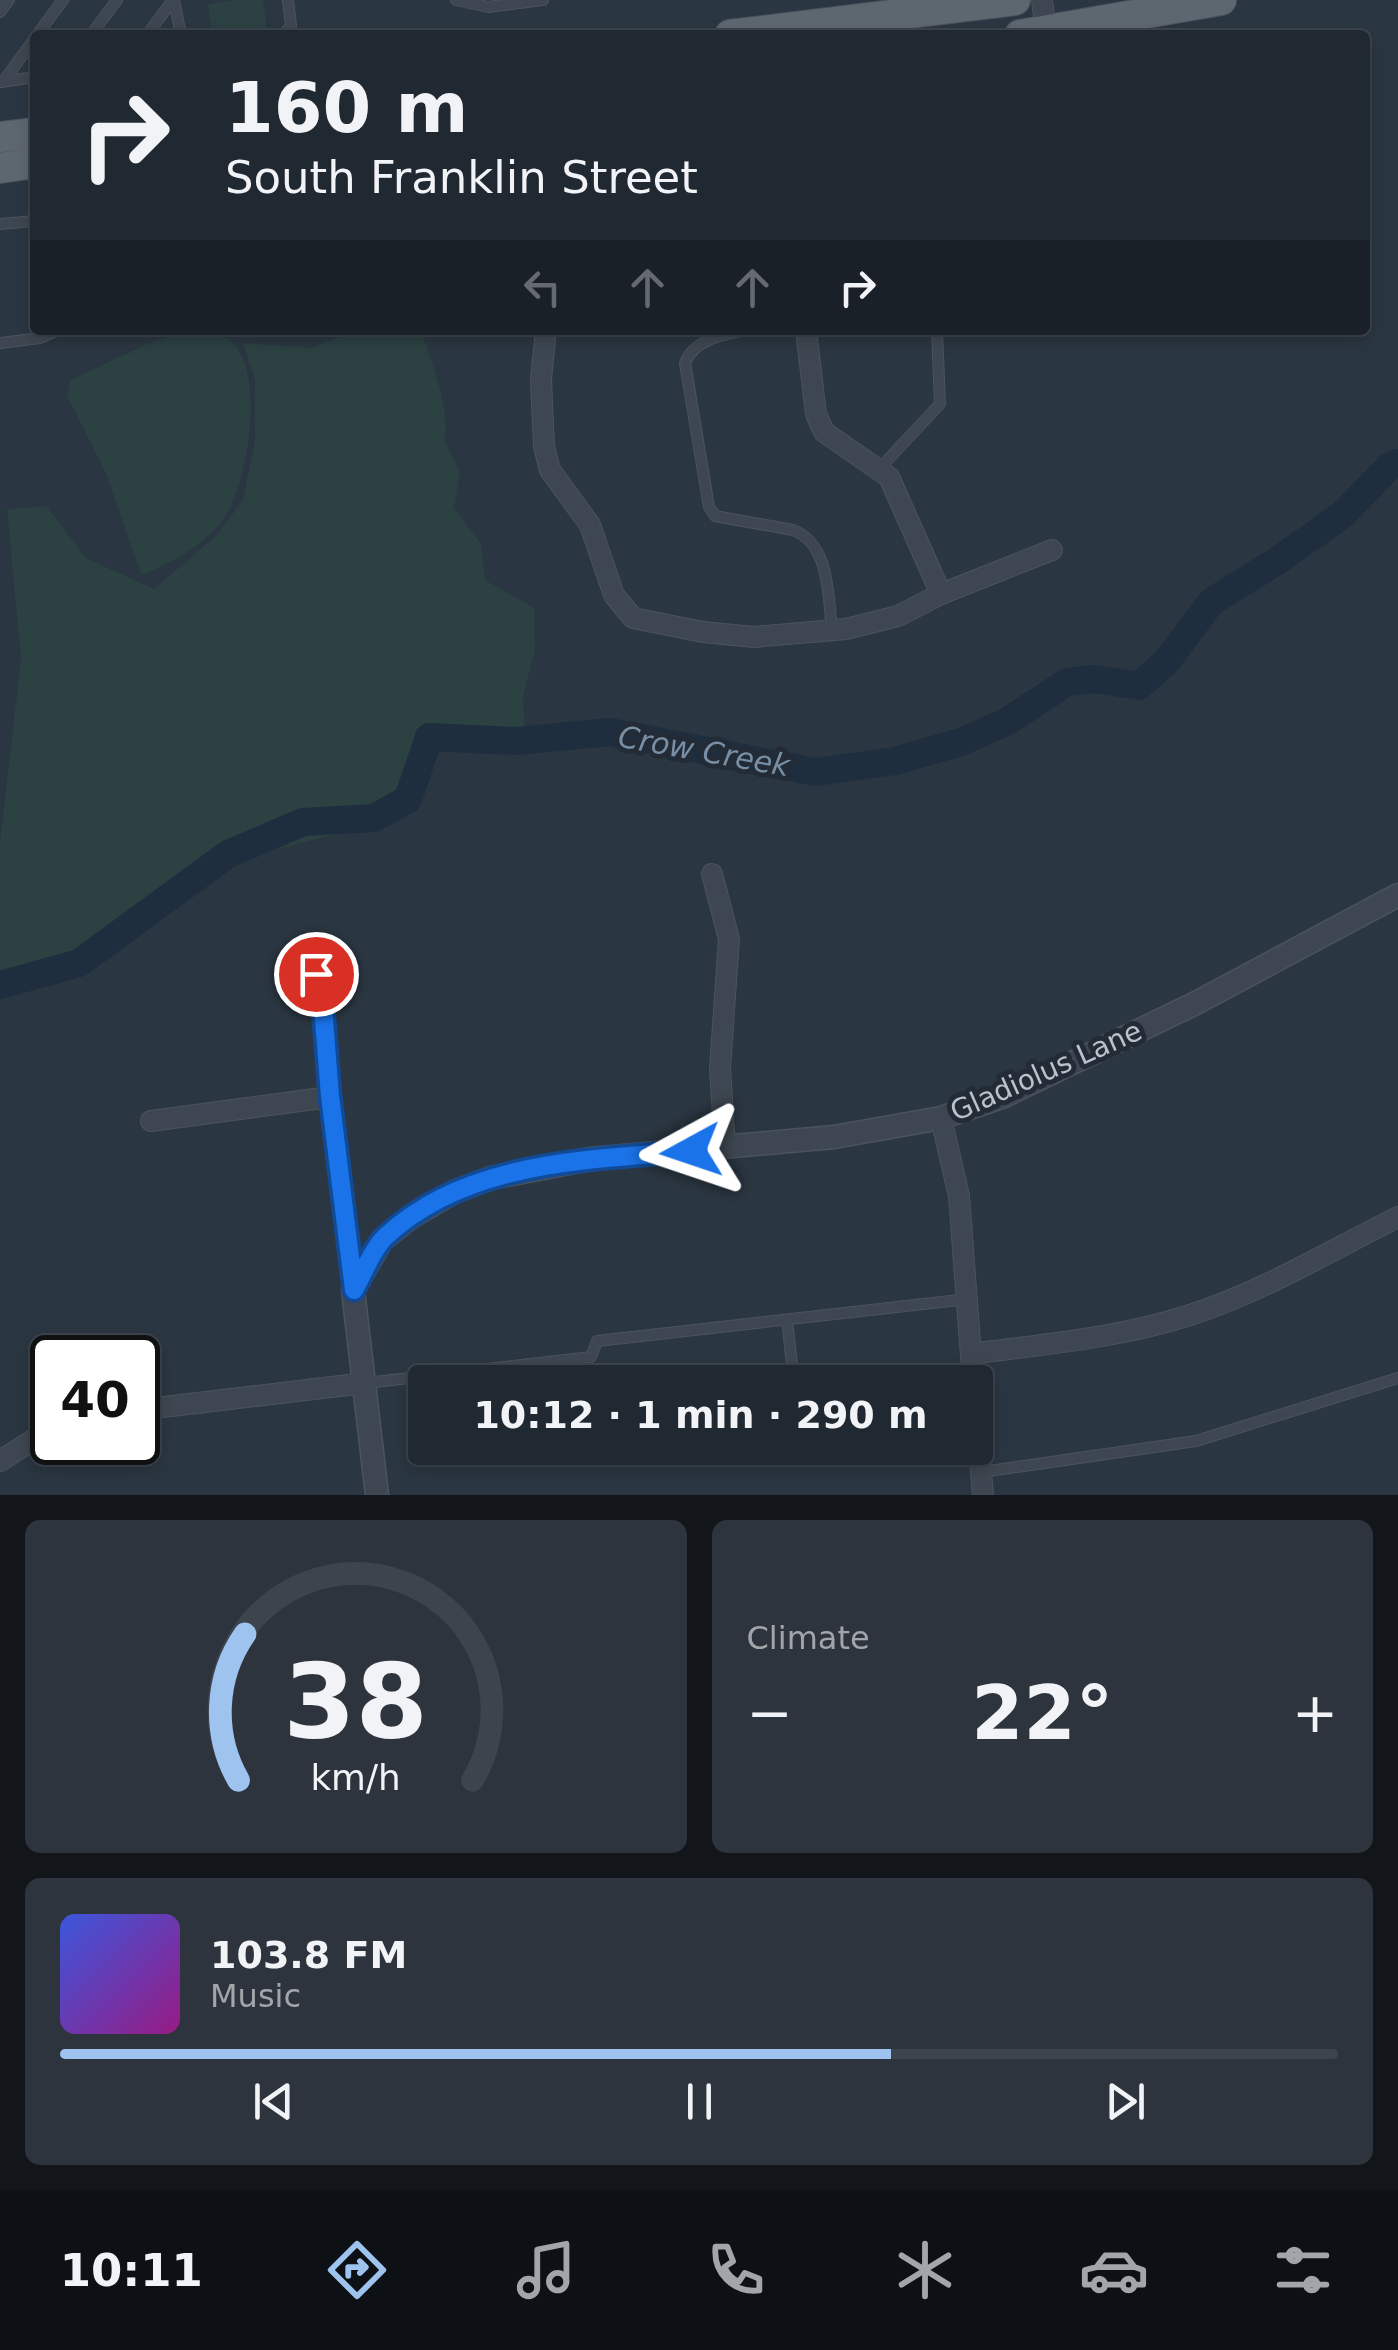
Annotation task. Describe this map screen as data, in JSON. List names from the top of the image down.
{
  "streets": {
    "street": ["Gladiolus Lane"]
  },
  "water": ["Crow Creek"],
  "page": {
    "turn": ["160 m", "South Franklin Street"],
    "limit": "40",
    "trip": "10:12 · 1 min · 290 m",
    "tile": "Climate",
    "heat": ["−", "22°", "+"],
    "song": ["103.8 FM", "Music"],
    "tabs": "10:11",
    "gauge": ["38", "km/h"]
  }
}
